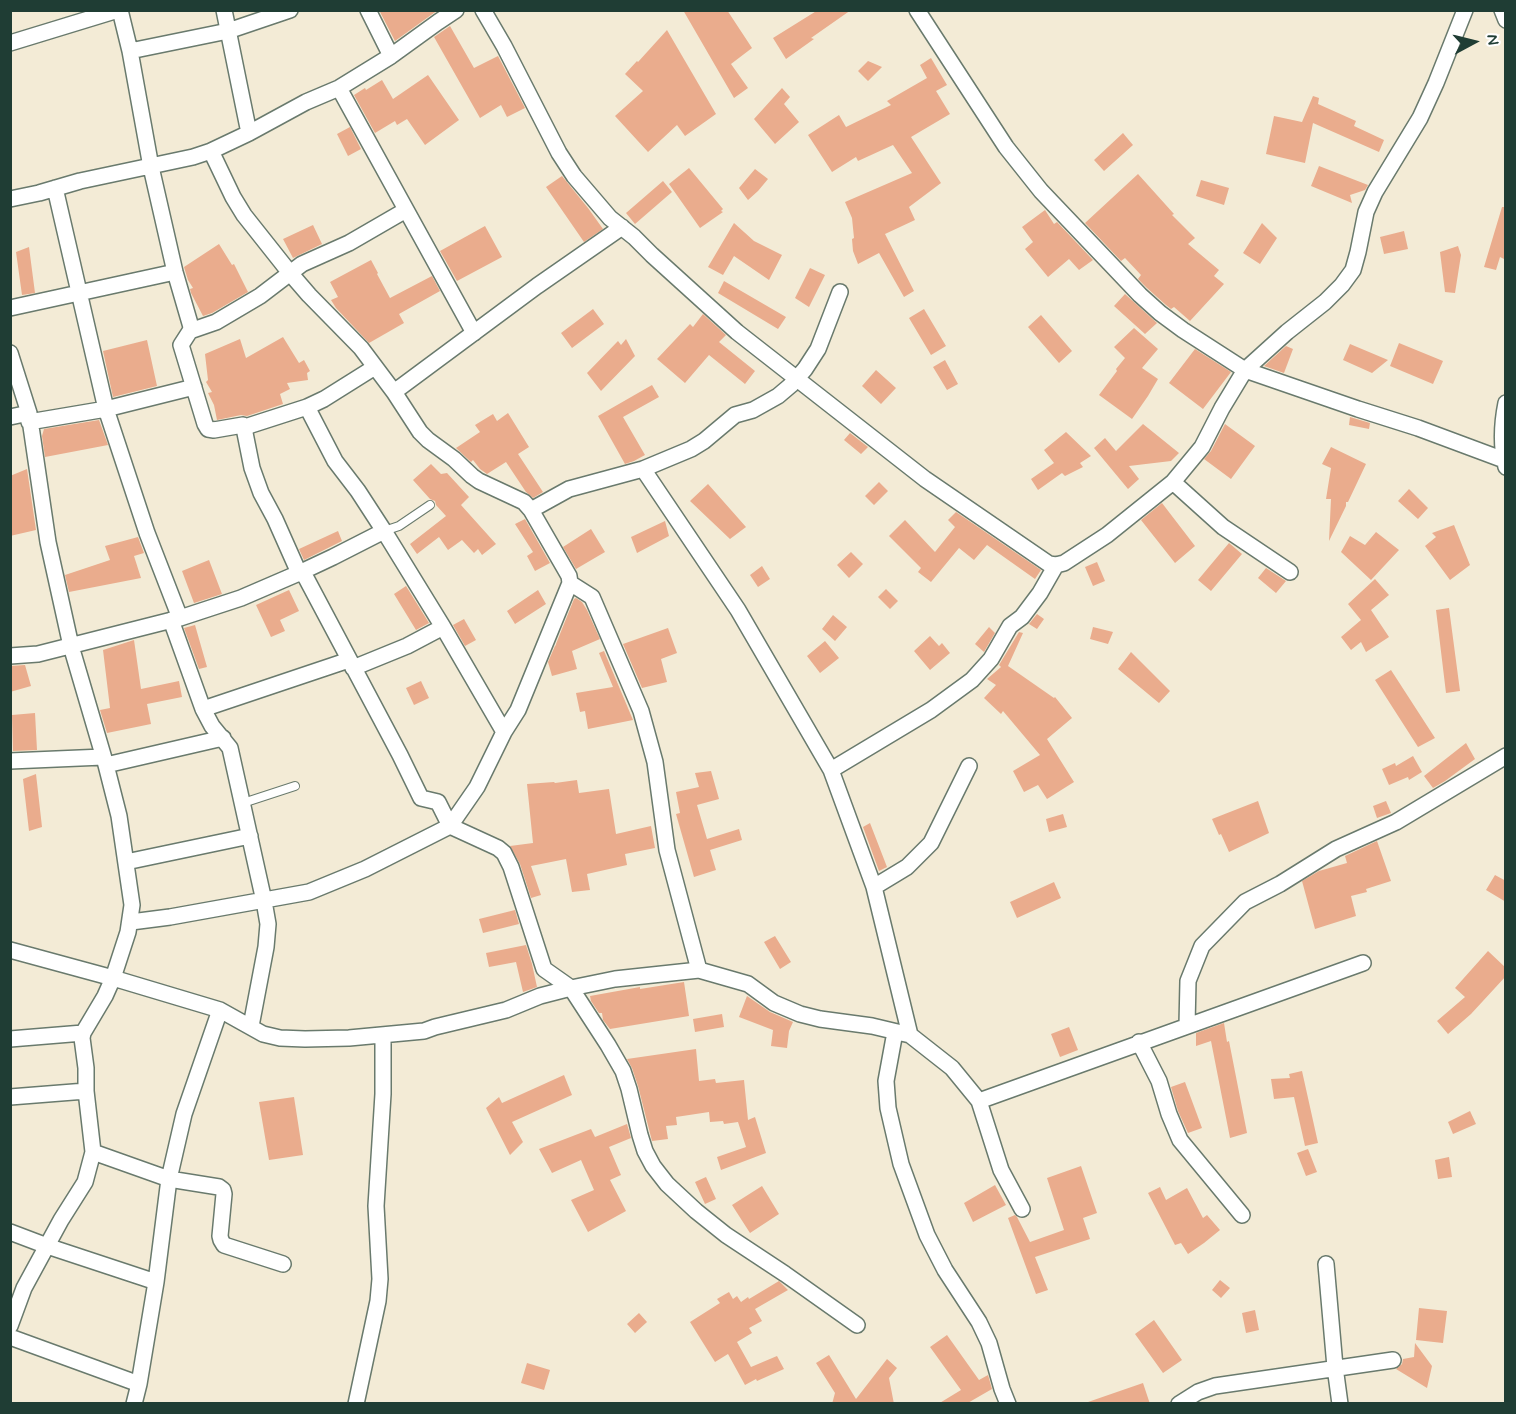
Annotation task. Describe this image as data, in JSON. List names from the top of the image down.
{
  "north": "right"
}
